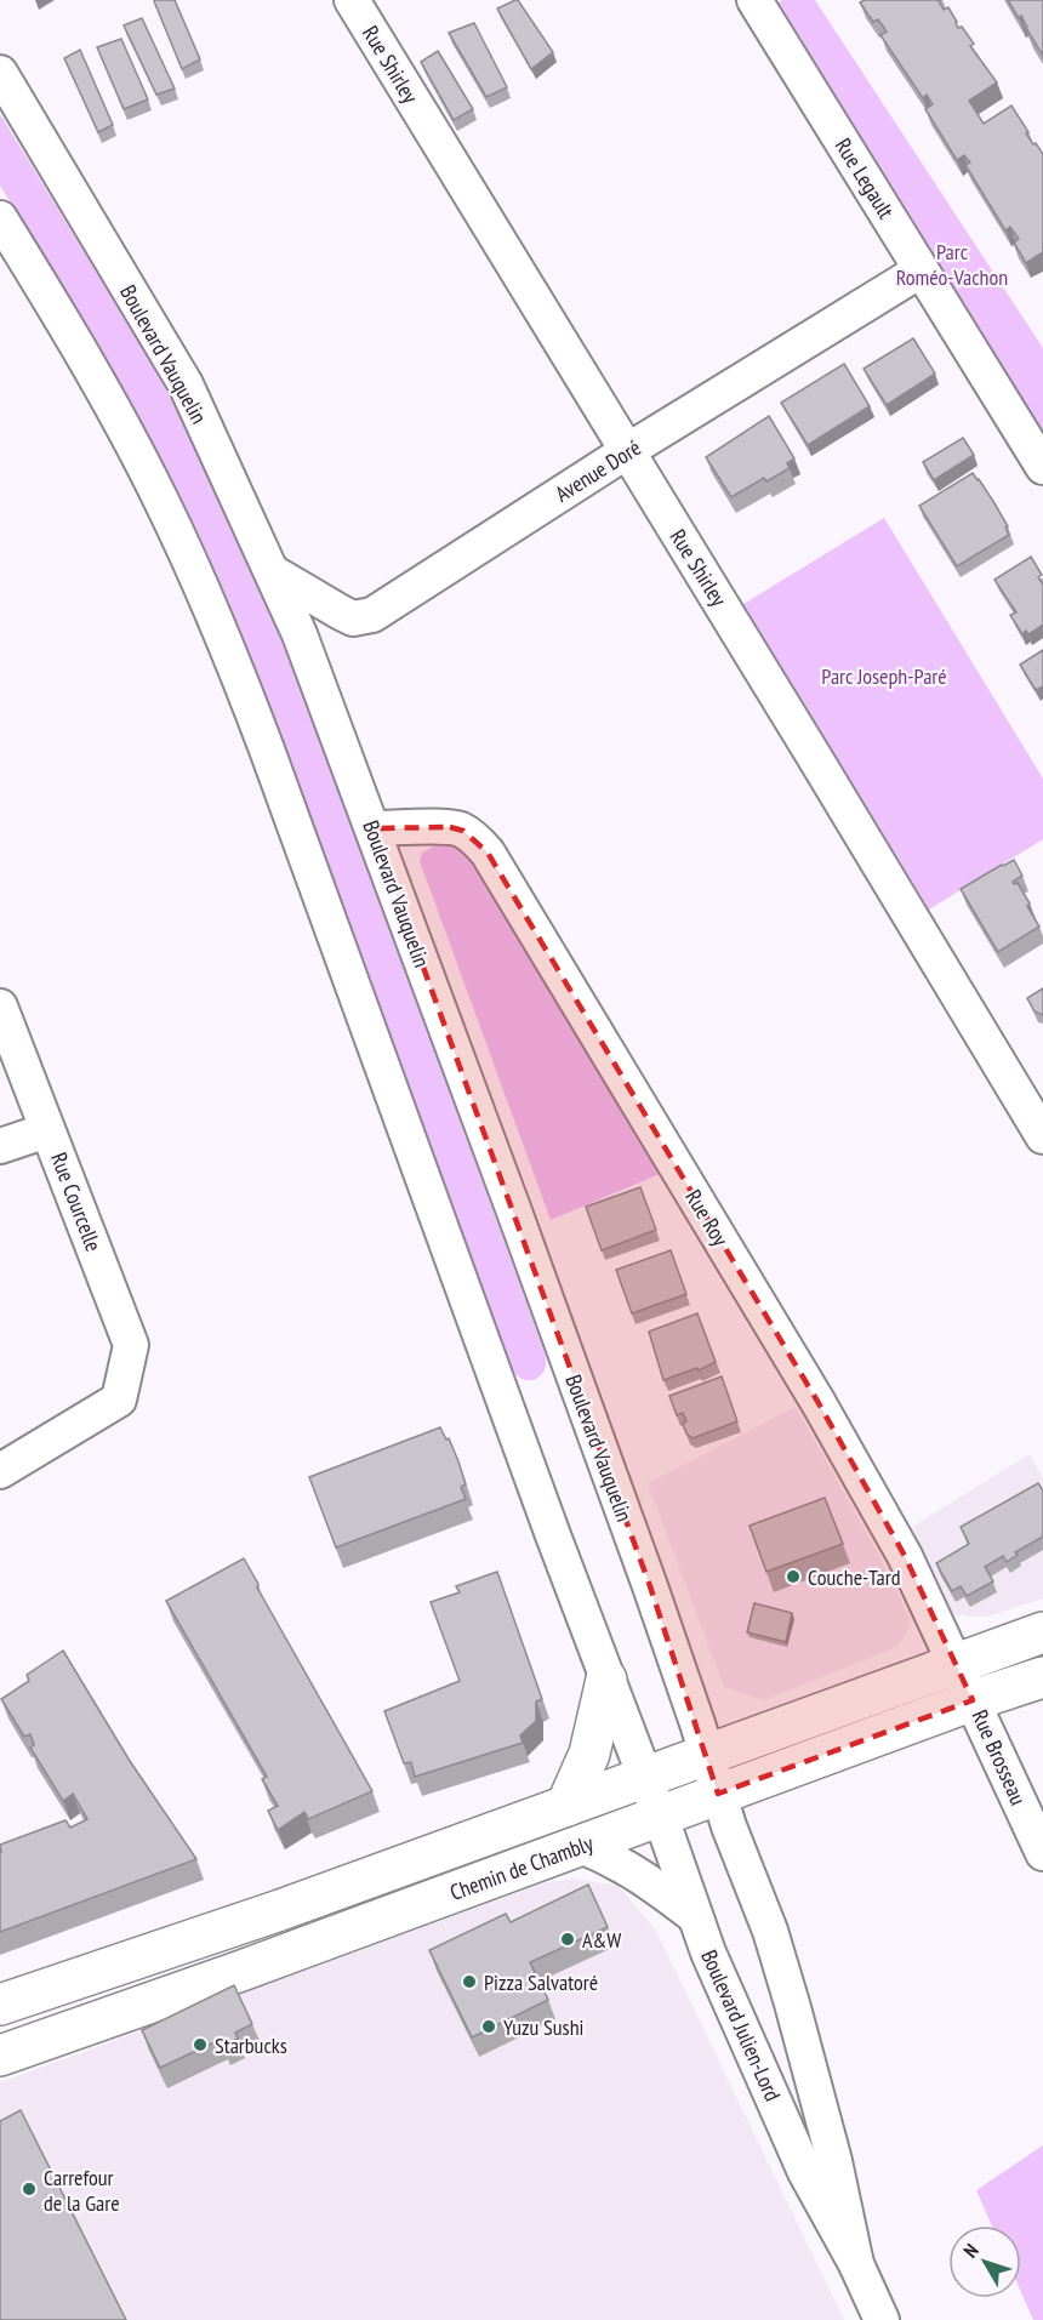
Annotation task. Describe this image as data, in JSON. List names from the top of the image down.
{
  "streets": {
    "main road": ["Chemin de Chambly"],
    "street": [
      "Rue Shirley",
      "Rue Legault",
      "Boulevard Vauquelin",
      "Avenue Doré",
      "Rue Courcelle",
      "Rue Roy",
      "Rue Brosseau",
      "Boulevard Julien-Lord"
    ]
  },
  "crossings": [
    ["Rue Shirley", "Avenue Doré"],
    ["Rue Legault", "Avenue Doré"],
    ["Boulevard Vauquelin", "Avenue Doré"],
    ["Boulevard Vauquelin", "Rue Roy"],
    ["Boulevard Vauquelin", "Chemin de Chambly"],
    ["Boulevard Vauquelin", "Boulevard Julien-Lord"],
    ["Rue Roy", "Rue Brosseau"],
    ["Rue Roy", "Chemin de Chambly"],
    ["Rue Brosseau", "Chemin de Chambly"],
    ["Chemin de Chambly", "Boulevard Julien-Lord"]
  ],
  "parks": ["Parc Roméo-Vachon", "Parc Joseph-Paré"],
  "places": [
    "Couche-Tard",
    "A&W",
    "Pizza Salvatoré",
    "Yuzu Sushi",
    "Starbucks",
    "Carrefour de la Gare"
  ],
  "north": "top left"
}
